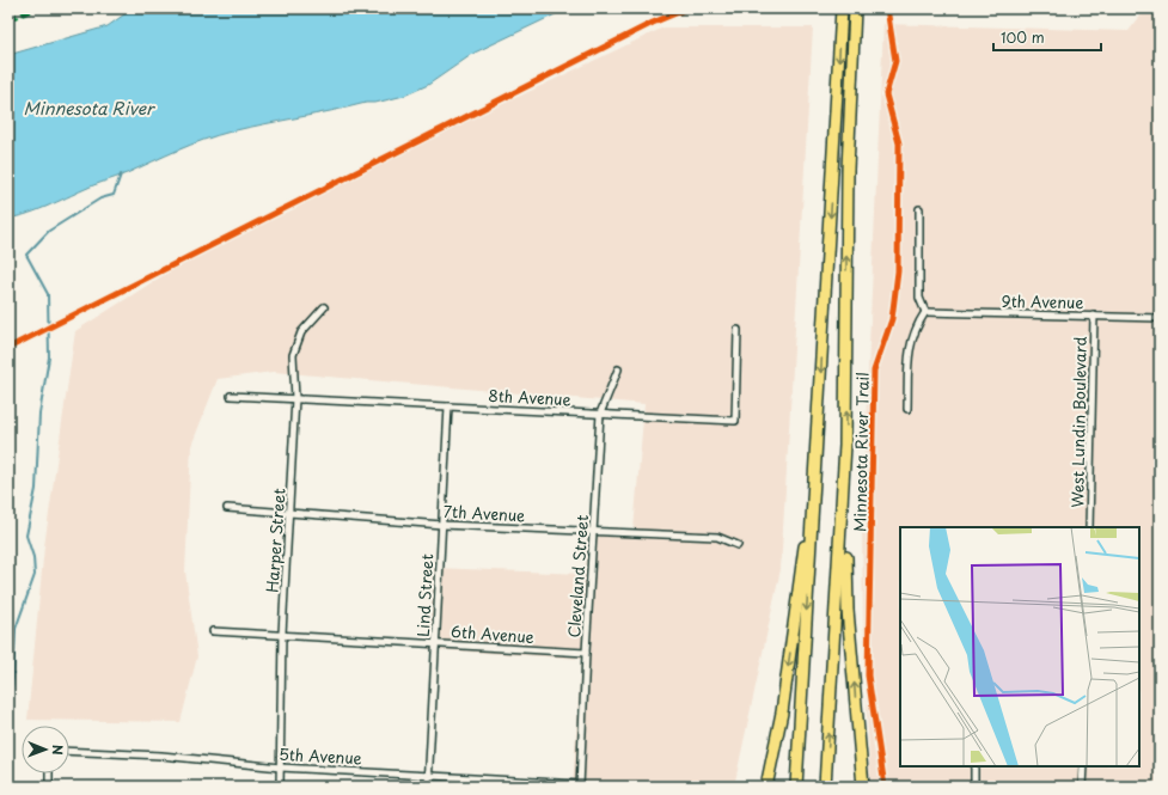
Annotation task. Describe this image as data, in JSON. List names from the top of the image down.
{
  "streets": {
    "street": [
      "9th Avenue",
      "8th Avenue",
      "West Lundin Boulevard",
      "7th Avenue",
      "Harper Street",
      "Cleveland Street",
      "Lind Street",
      "6th Avenue",
      "5th Avenue"
    ],
    "cycle path": ["Minnesota River Trail"]
  },
  "crossings": [
    ["9th Avenue", "West Lundin Boulevard"],
    ["8th Avenue", "Harper Street"],
    ["8th Avenue", "Cleveland Street"],
    ["8th Avenue", "Lind Street"],
    ["7th Avenue", "Harper Street"],
    ["7th Avenue", "Cleveland Street"],
    ["7th Avenue", "Lind Street"],
    ["Harper Street", "6th Avenue"],
    ["Harper Street", "5th Avenue"],
    ["Cleveland Street", "6th Avenue"],
    ["Cleveland Street", "5th Avenue"],
    ["Lind Street", "6th Avenue"],
    ["Lind Street", "5th Avenue"]
  ],
  "water": ["Minnesota River"],
  "scale_bar": "100 m",
  "north": "right"
}
